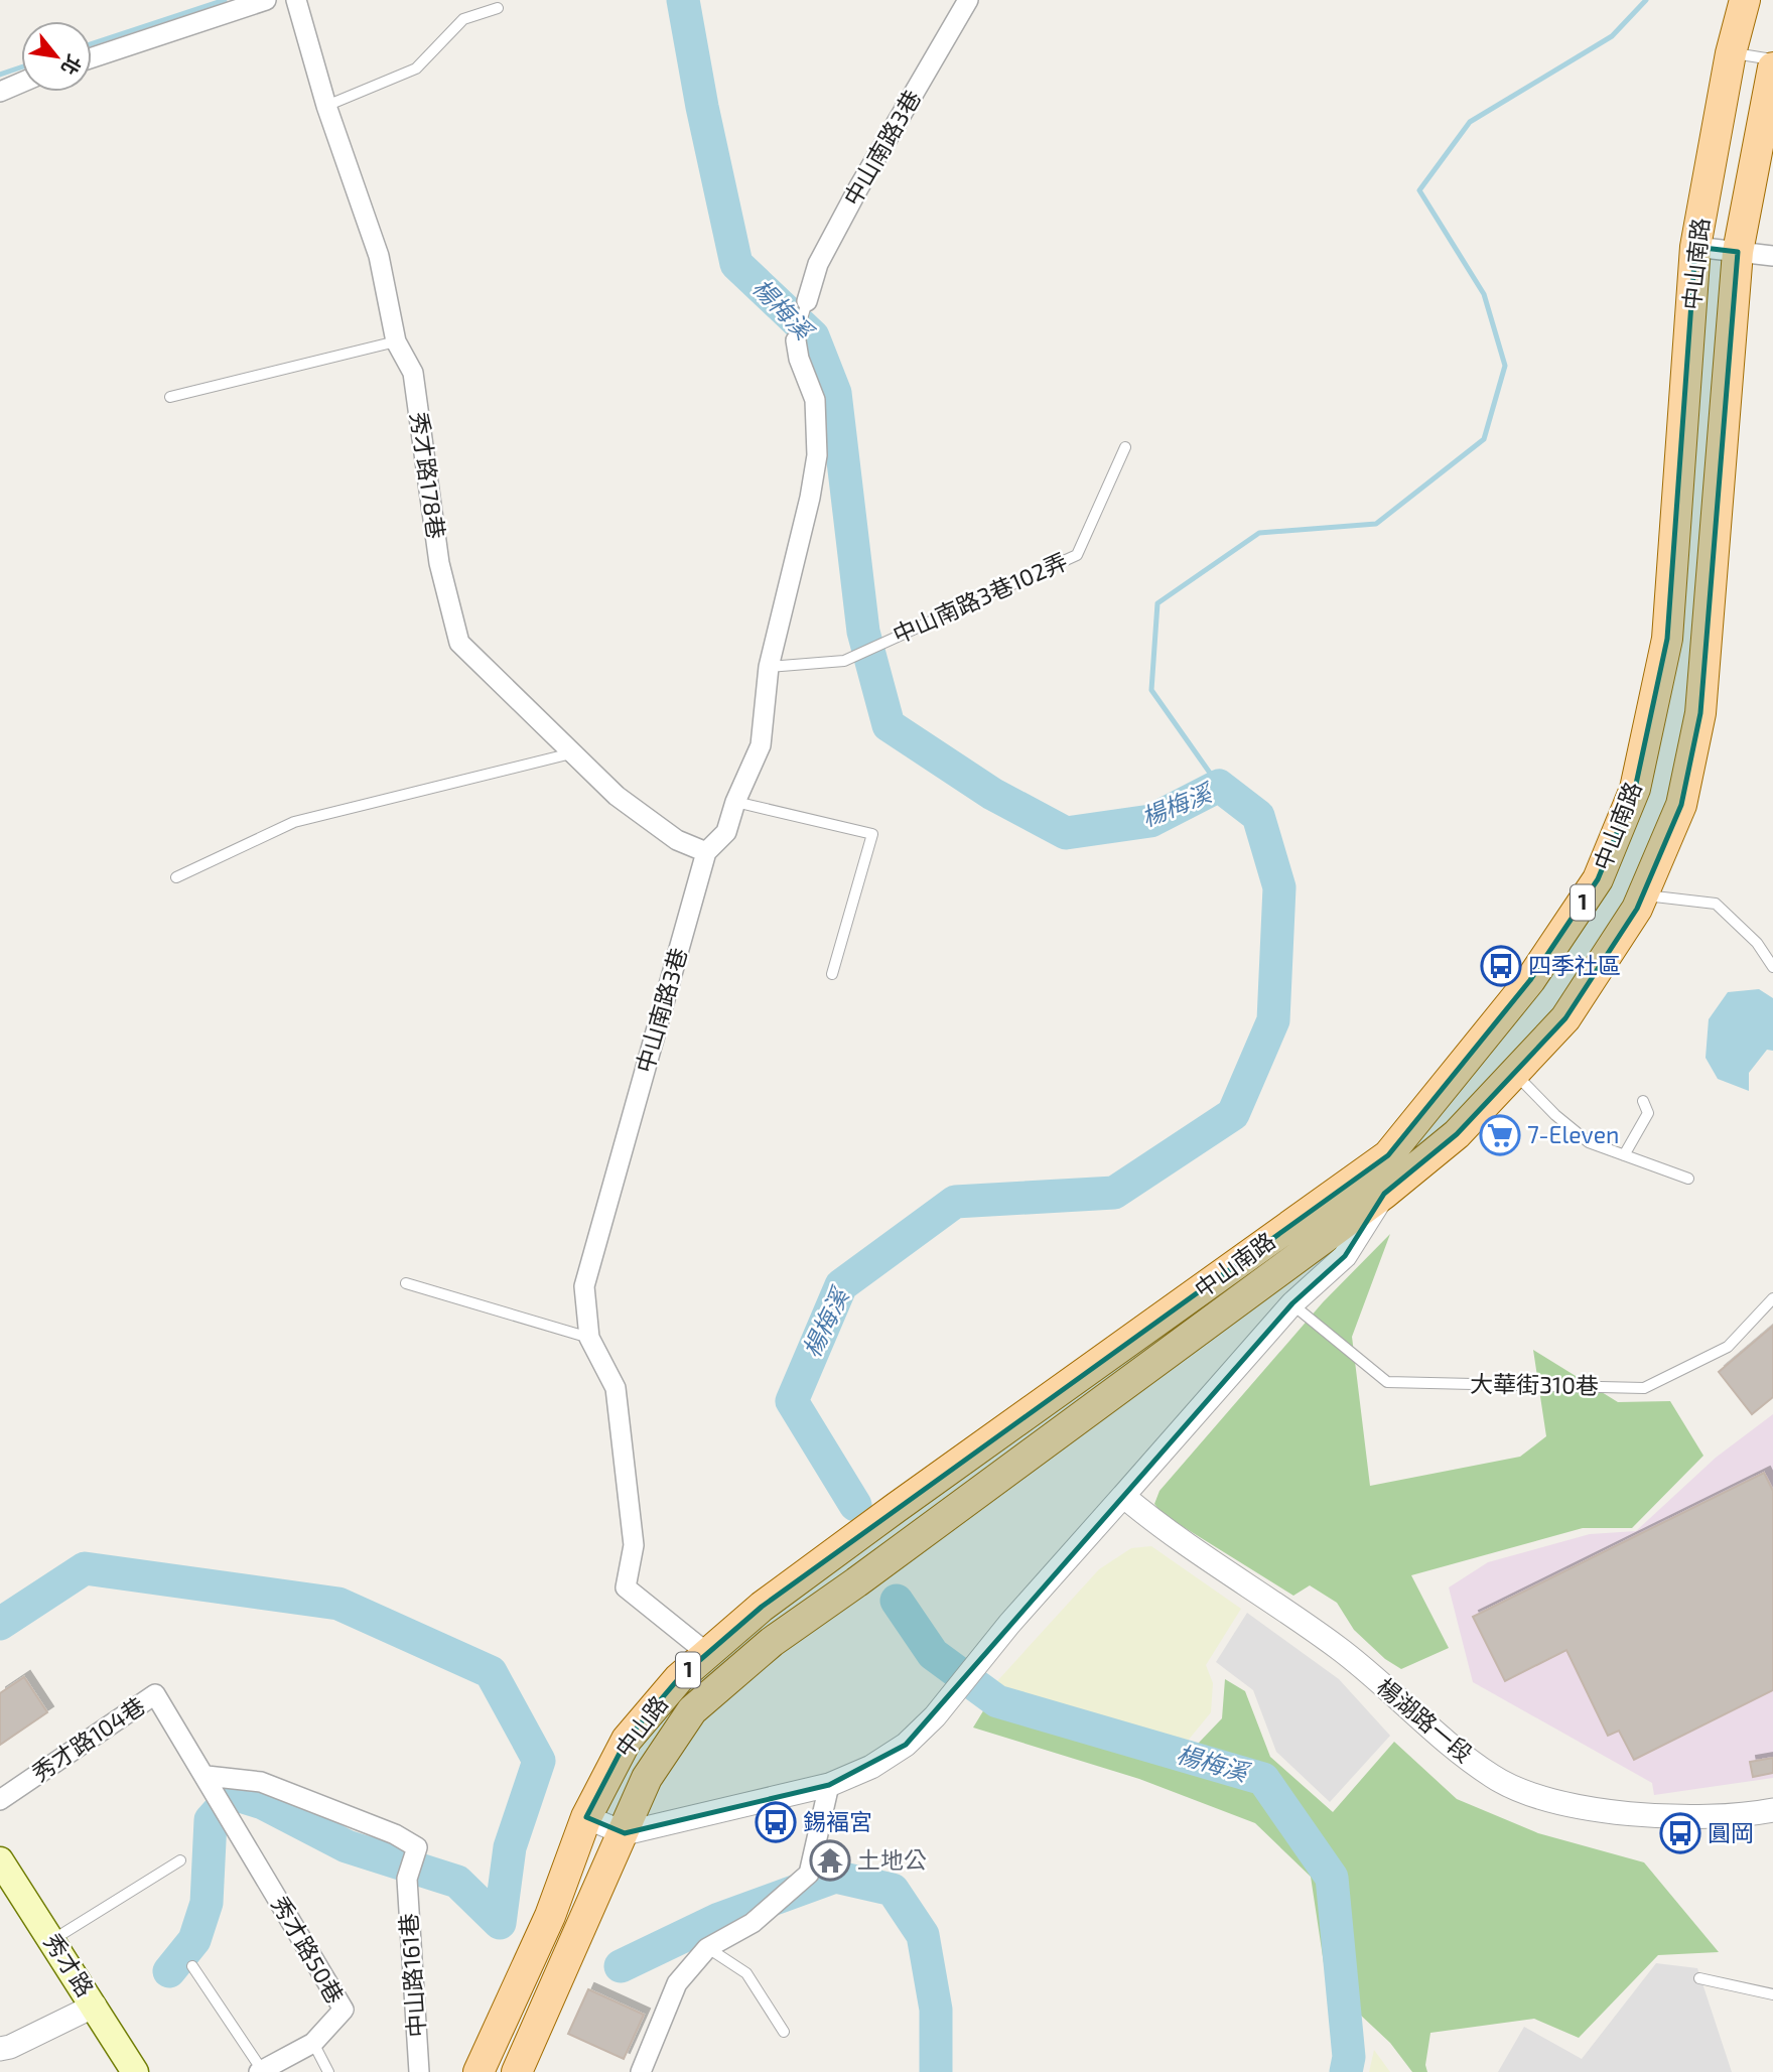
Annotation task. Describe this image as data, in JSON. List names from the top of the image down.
{
  "streets": {
    "main road": [
      "中山南路",
      "1",
      "中山路",
      "秀才路"
    ],
    "street": [
      "中山南路3巷",
      "秀才路178巷",
      "楊湖路一段",
      "秀才路104巷",
      "秀才路50巷",
      "中山路161巷"
    ],
    "lane": ["中山南路3巷102弄", "大華街310巷"]
  },
  "crossings": [
    ["中山南路3巷", "秀才路178巷"],
    ["中山南路3巷", "中山南路3巷102弄"],
    ["中山南路3巷", "中山路"],
    ["中山南路", "中山路"],
    ["秀才路104巷", "秀才路50巷"],
    ["秀才路104巷", "中山路161巷"],
    ["秀才路50巷", "中山路161巷"]
  ],
  "water": ["楊梅溪"],
  "places": {
    "bus stop": ["四季社區", "錫褔宮", "圓岡"],
    "supermarket": ["7-Eleven"],
    "temple": ["土地公"]
  },
  "north": "bottom right"
}
